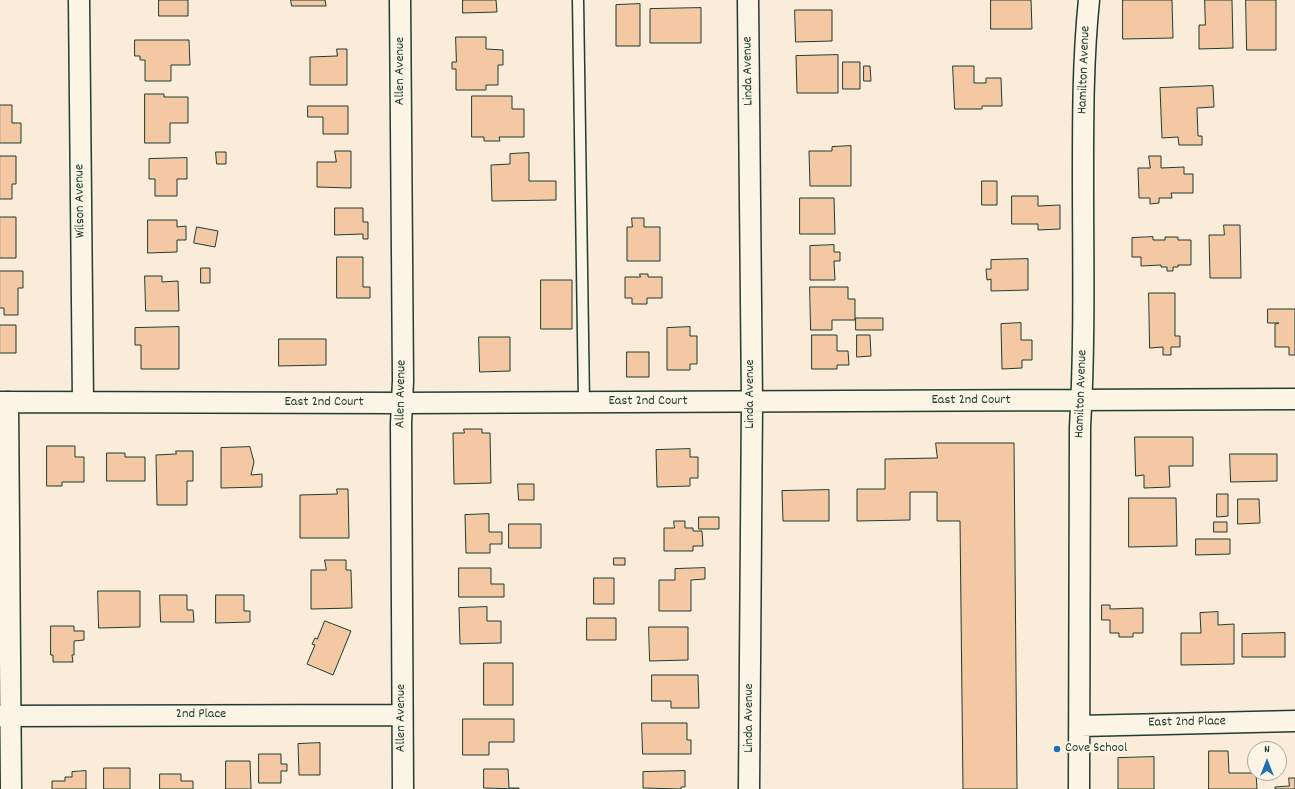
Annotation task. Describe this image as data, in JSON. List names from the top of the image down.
{
  "streets": {
    "street": [
      "Hamilton Avenue",
      "Allen Avenue",
      "Linda Avenue",
      "Wilson Avenue",
      "East 2nd Court",
      "2nd Place",
      "East 2nd Place"
    ]
  },
  "crossings": [
    ["Hamilton Avenue", "East 2nd Court"],
    ["Hamilton Avenue", "East 2nd Place"],
    ["Allen Avenue", "East 2nd Court"],
    ["Allen Avenue", "2nd Place"],
    ["Linda Avenue", "East 2nd Court"],
    ["Wilson Avenue", "East 2nd Court"]
  ],
  "places": ["Cove School"],
  "north": "top"
}
